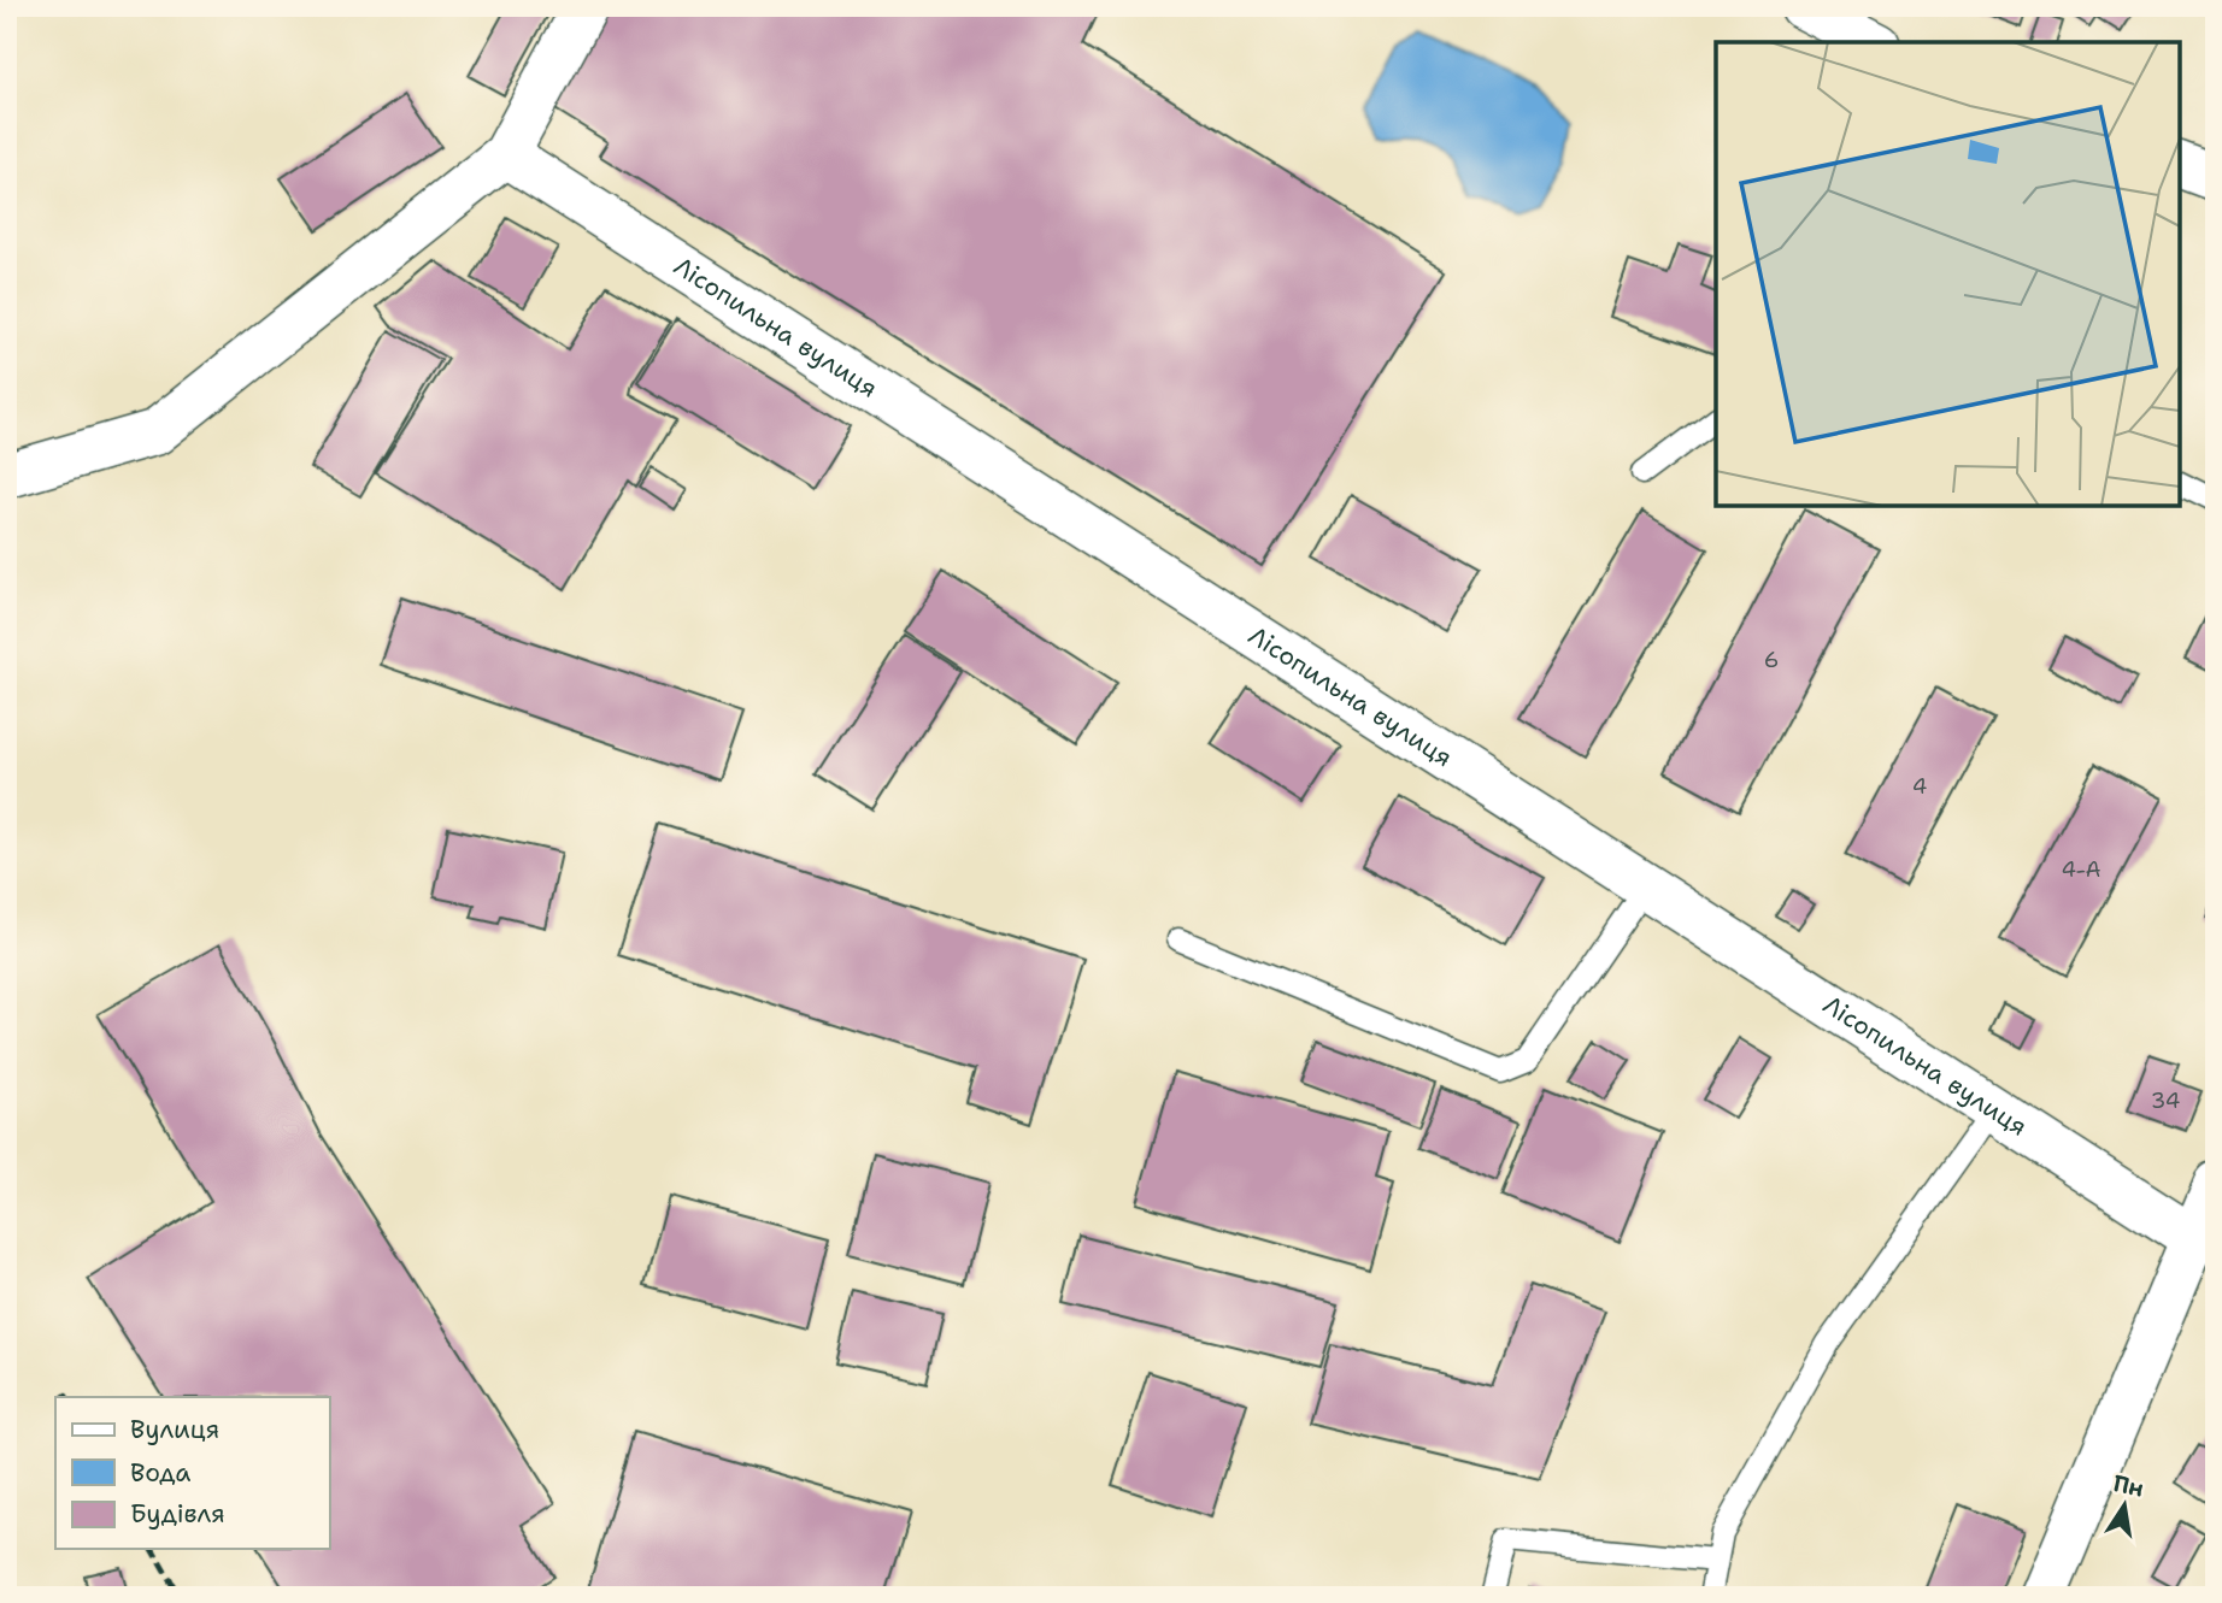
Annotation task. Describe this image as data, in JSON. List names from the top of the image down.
{
  "streets": {
    "street": ["Лісопильна вулиця"]
  },
  "house_numbers": [
    "6",
    "4",
    "4-А",
    "34"
  ],
  "legend": ["Вулиця", "Вода", "Будівля"],
  "north": "top"
}
